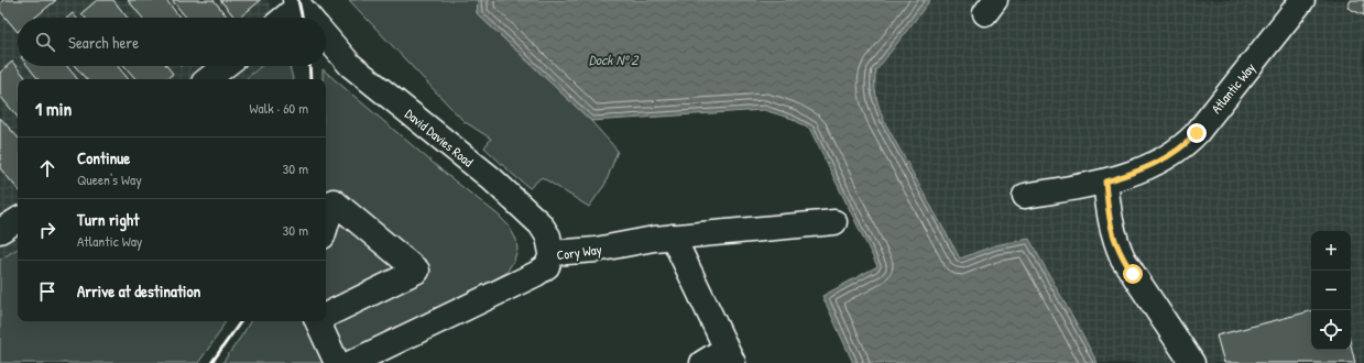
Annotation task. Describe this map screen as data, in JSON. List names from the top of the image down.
{
  "streets": {
    "street": ["Atlantic Way", "David Davies Road", "Cory Way"]
  },
  "crossings": [
    ["David Davies Road", "Cory Way"]
  ],
  "water": ["Dock Nº 2"],
  "page": {
    "search": "Search here",
    "heading": ["1 min", "Walk · 60 m"],
    "list": [
      ["Continue", "Queen's Way", "30 m"],
      ["Turn right", "Atlantic Way", "30 m"],
      "Arrive at destination"
    ],
    "map_buttons": ["+", "−"]
  }
}
